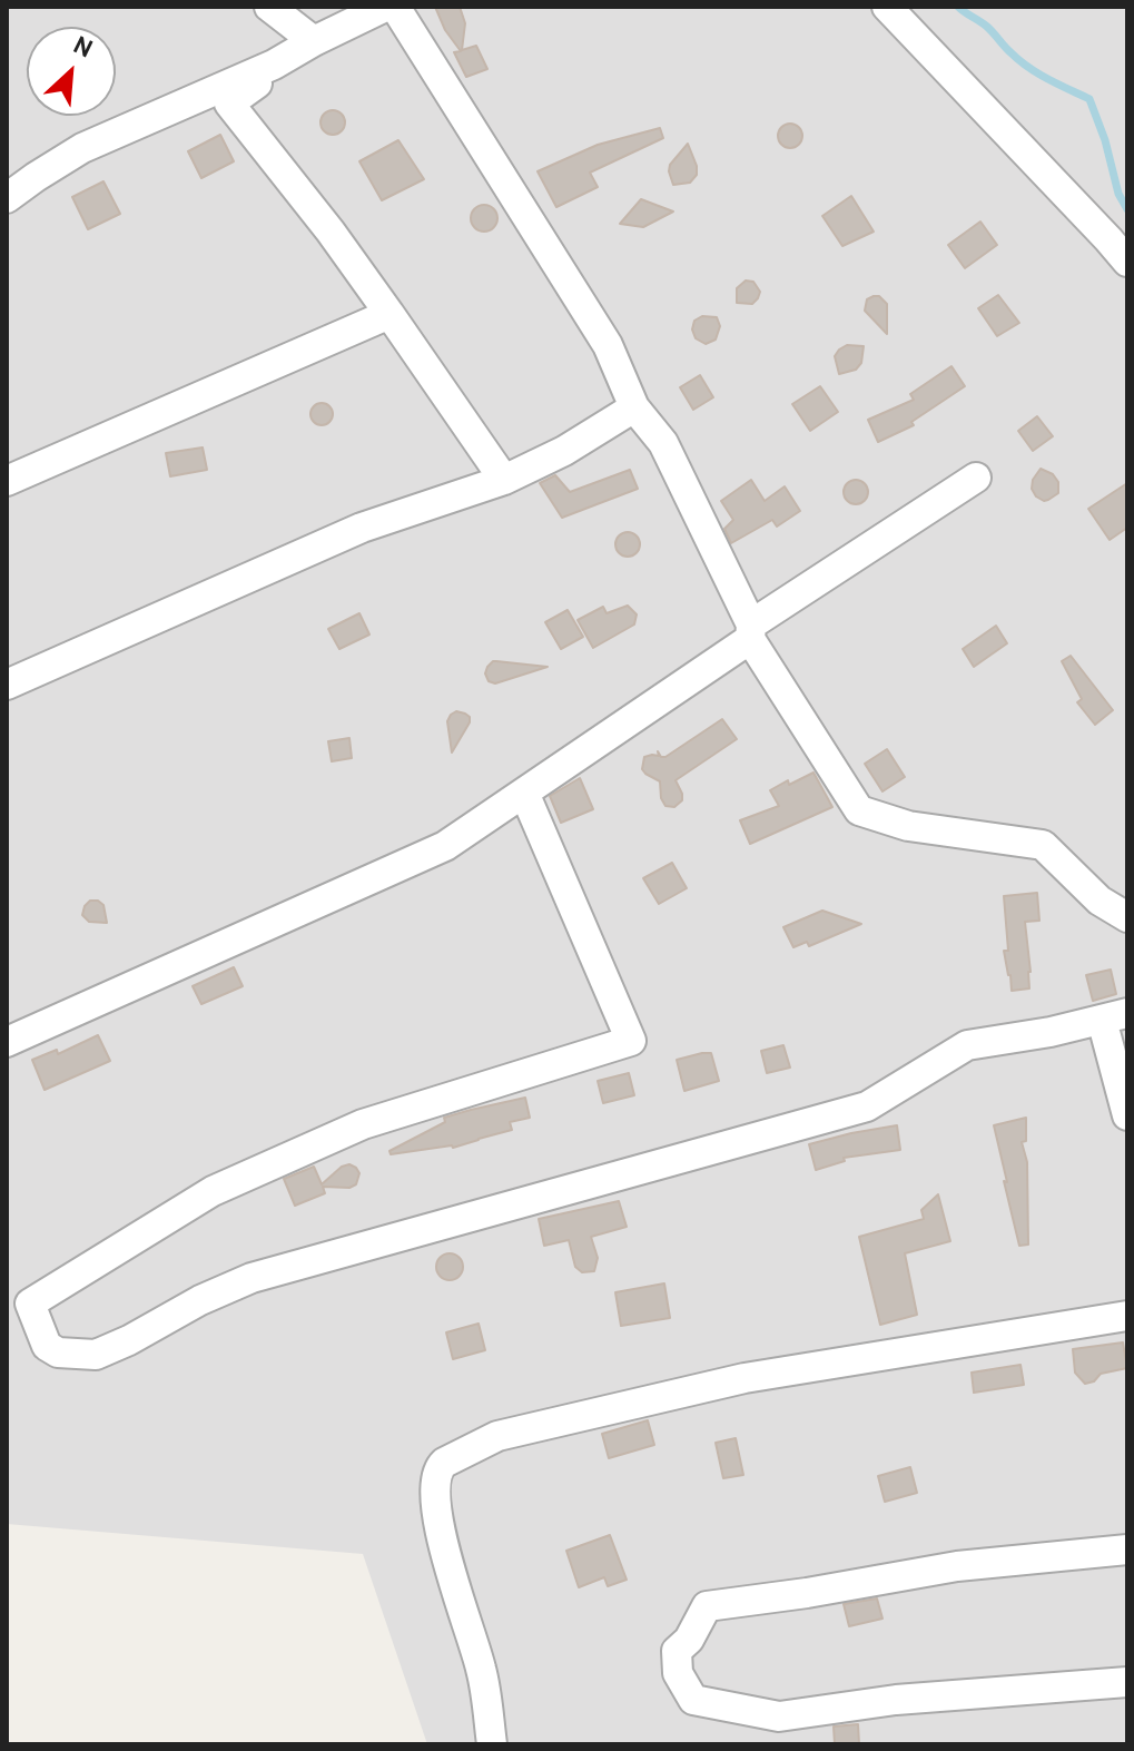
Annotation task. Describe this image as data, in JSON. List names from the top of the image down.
{
  "north": "top right"
}
